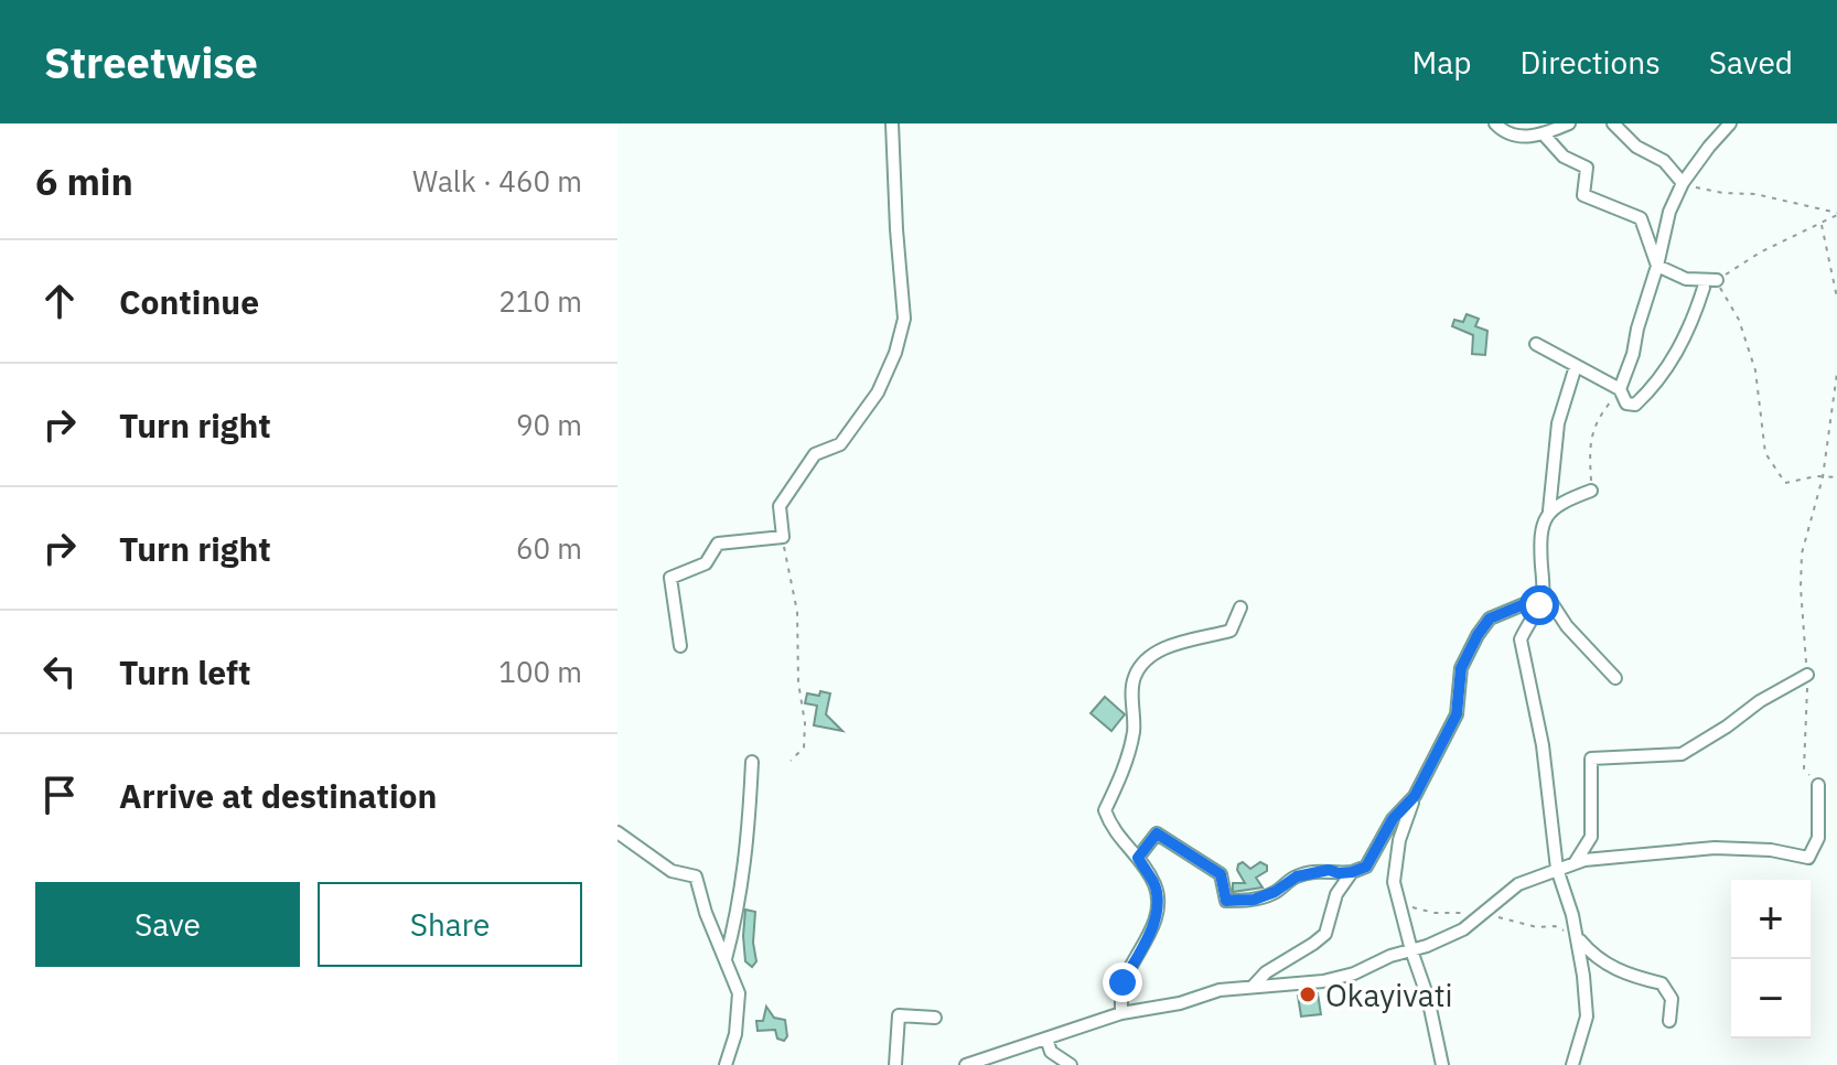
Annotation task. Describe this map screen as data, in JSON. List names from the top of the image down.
{
  "places": ["Okayivati"],
  "page": {
    "header": "Streetwise",
    "nav": ["Map", "Directions", "Saved"],
    "heading": ["6 min", "Walk · 460 m"],
    "list": [
      ["Continue", "210 m"],
      ["Turn right", "90 m"],
      ["Turn right", "60 m"],
      ["Turn left", "100 m"],
      "Arrive at destination"
    ],
    "buttons": ["Save", "Share"],
    "map_buttons": ["+", "−"]
  }
}
